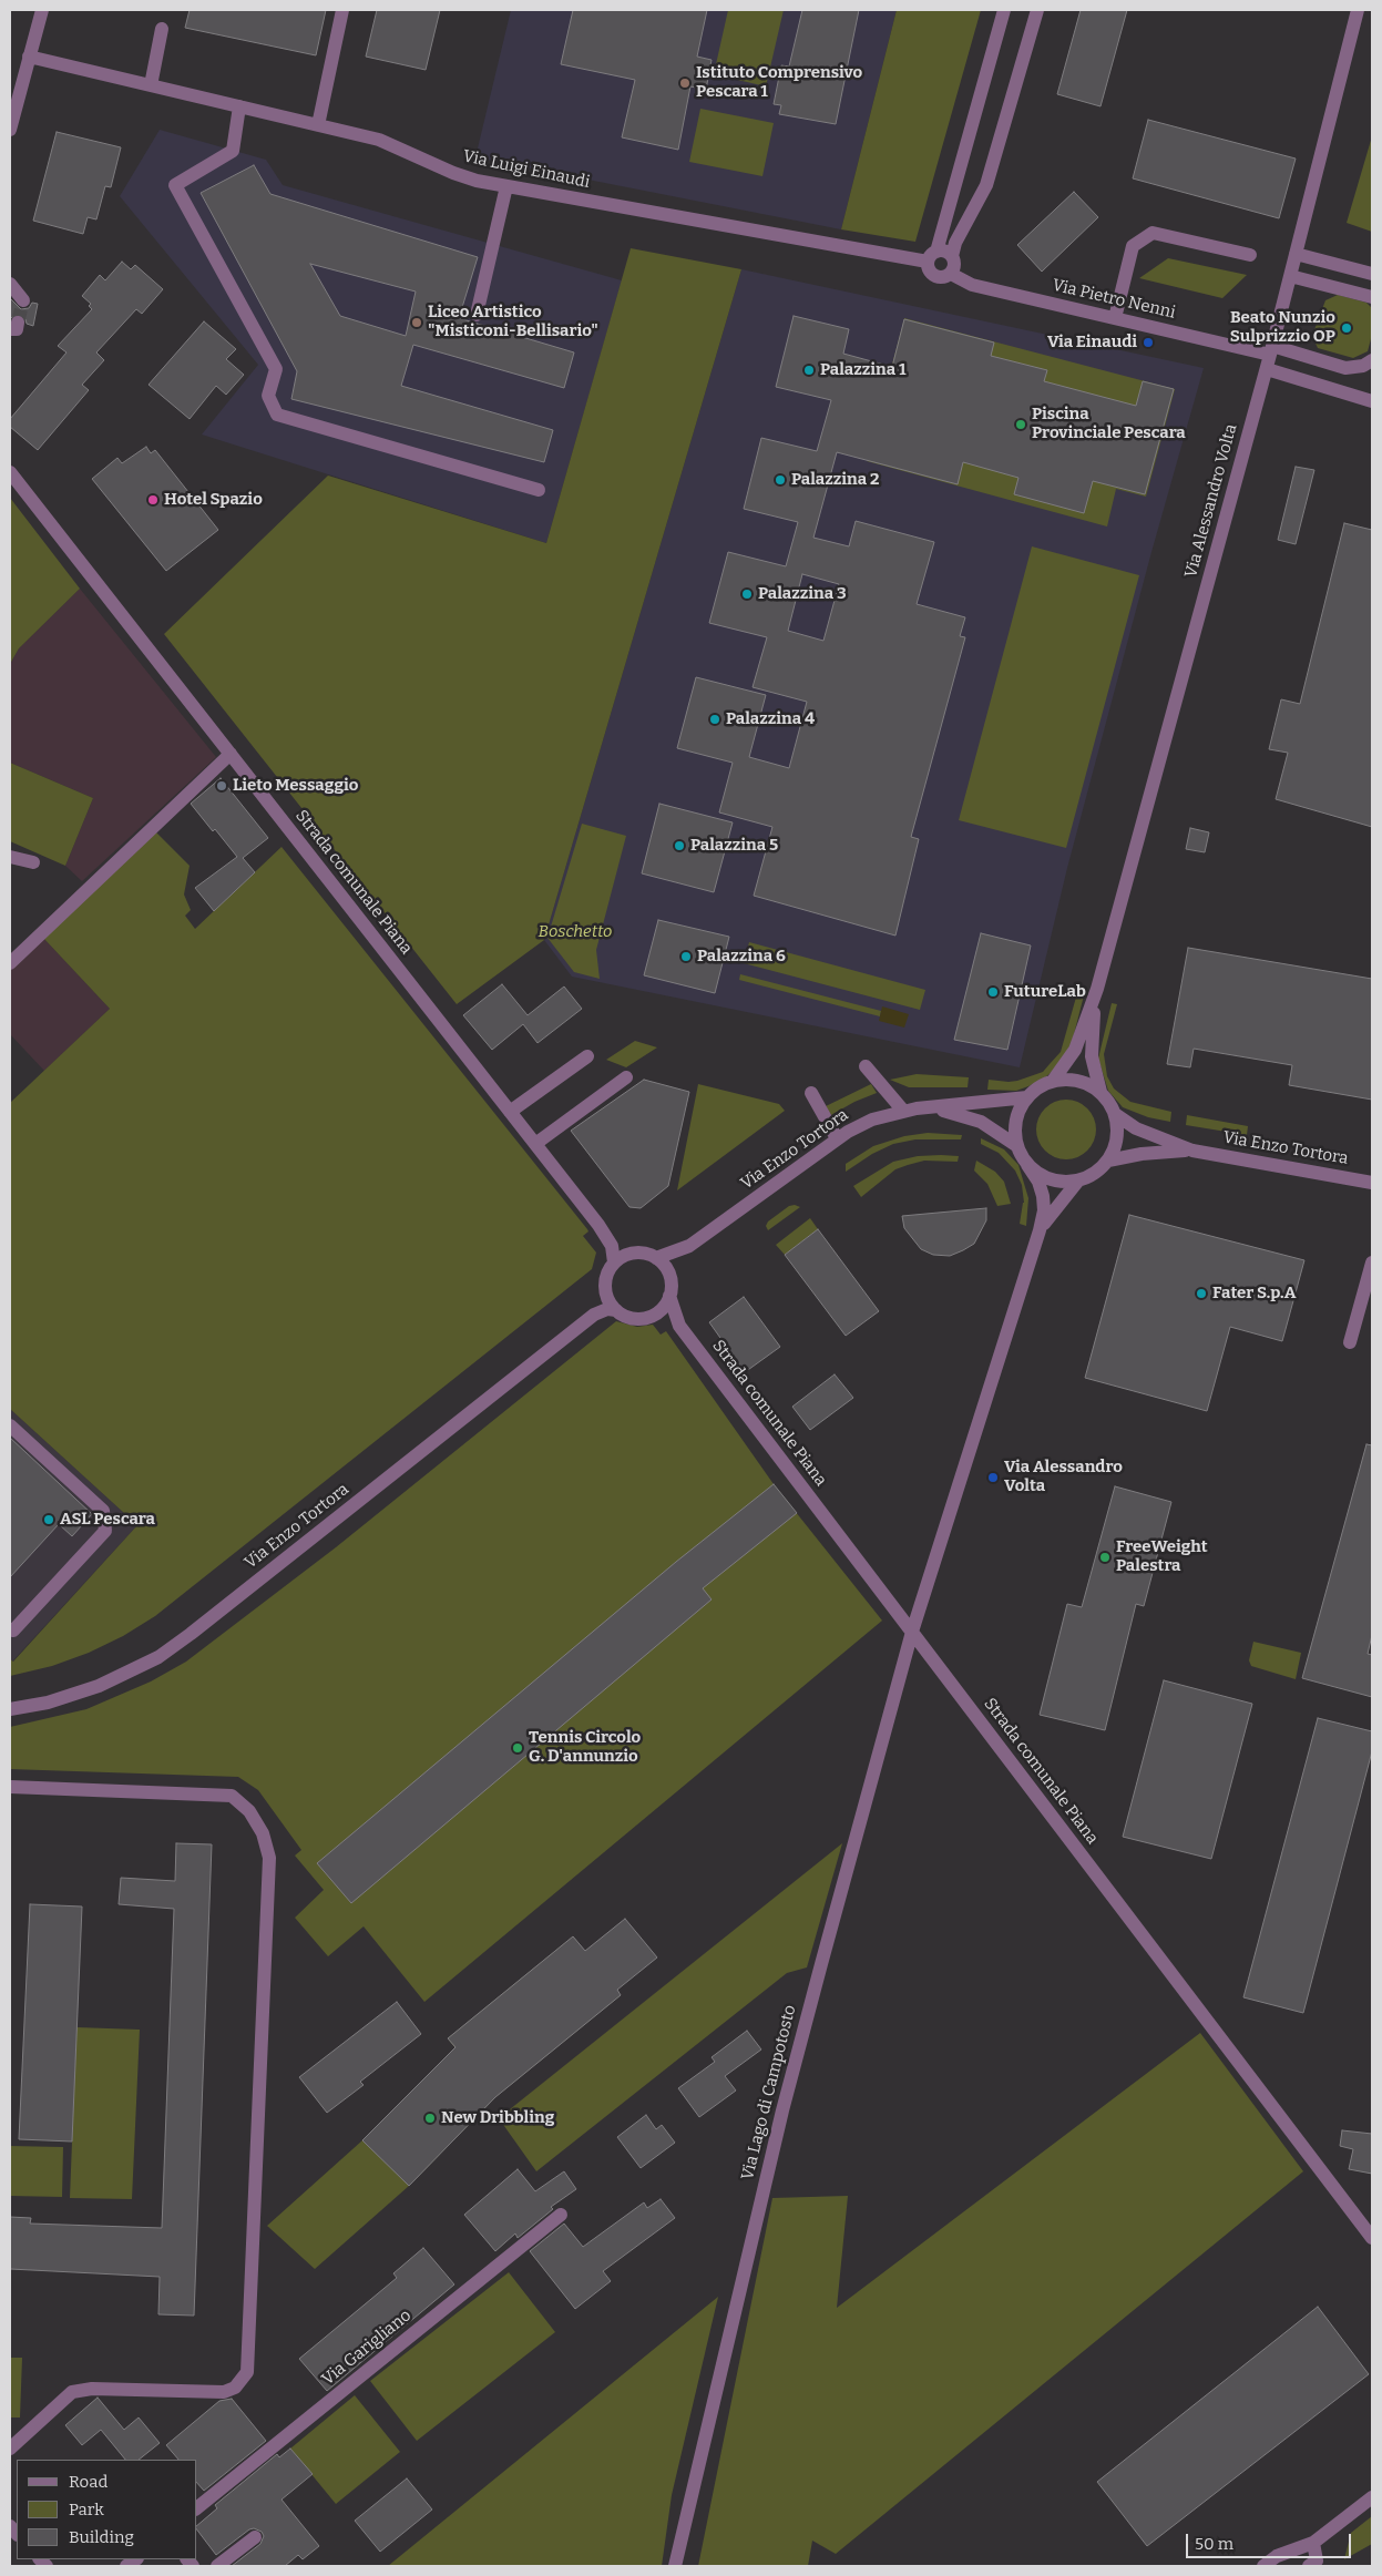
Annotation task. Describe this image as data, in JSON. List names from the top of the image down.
{
  "streets": {
    "street": [
      "Via Luigi Einaudi",
      "Via Pietro Nenni",
      "Via Alessandro Volta",
      "Strada comunale Piana",
      "Via Enzo Tortora",
      "Via Lago di Campotosto",
      "Via Garigliano"
    ]
  },
  "crossings": [
    ["Via Luigi Einaudi", "Via Pietro Nenni"],
    ["Via Pietro Nenni", "Via Alessandro Volta"],
    ["Via Alessandro Volta", "Via Enzo Tortora"],
    ["Strada comunale Piana", "Via Enzo Tortora"],
    ["Strada comunale Piana", "Via Lago di Campotosto"]
  ],
  "parks": ["Boschetto"],
  "places": [
    "Istituto Comprensivo Pescara 1",
    "Liceo Artistico \"Misticoni-Bellisario\"",
    "Beato Nunzio Sulprizzio OP",
    "Via Einaudi",
    "Palazzina 1",
    "Piscina Provinciale Pescara",
    "Palazzina 2",
    "Hotel Spazio",
    "Palazzina 3",
    "Palazzina 4",
    "Lieto Messaggio",
    "Palazzina 5",
    "Palazzina 6",
    "FutureLab",
    "Fater S.p.A",
    "Via Alessandro Volta",
    "ASL Pescara",
    "FreeWeight Palestra",
    "Tennis Circolo G. D'annunzio",
    "New Dribbling"
  ],
  "legend": ["Road", "Park", "Building"],
  "scale_bar": "50 m"
}
